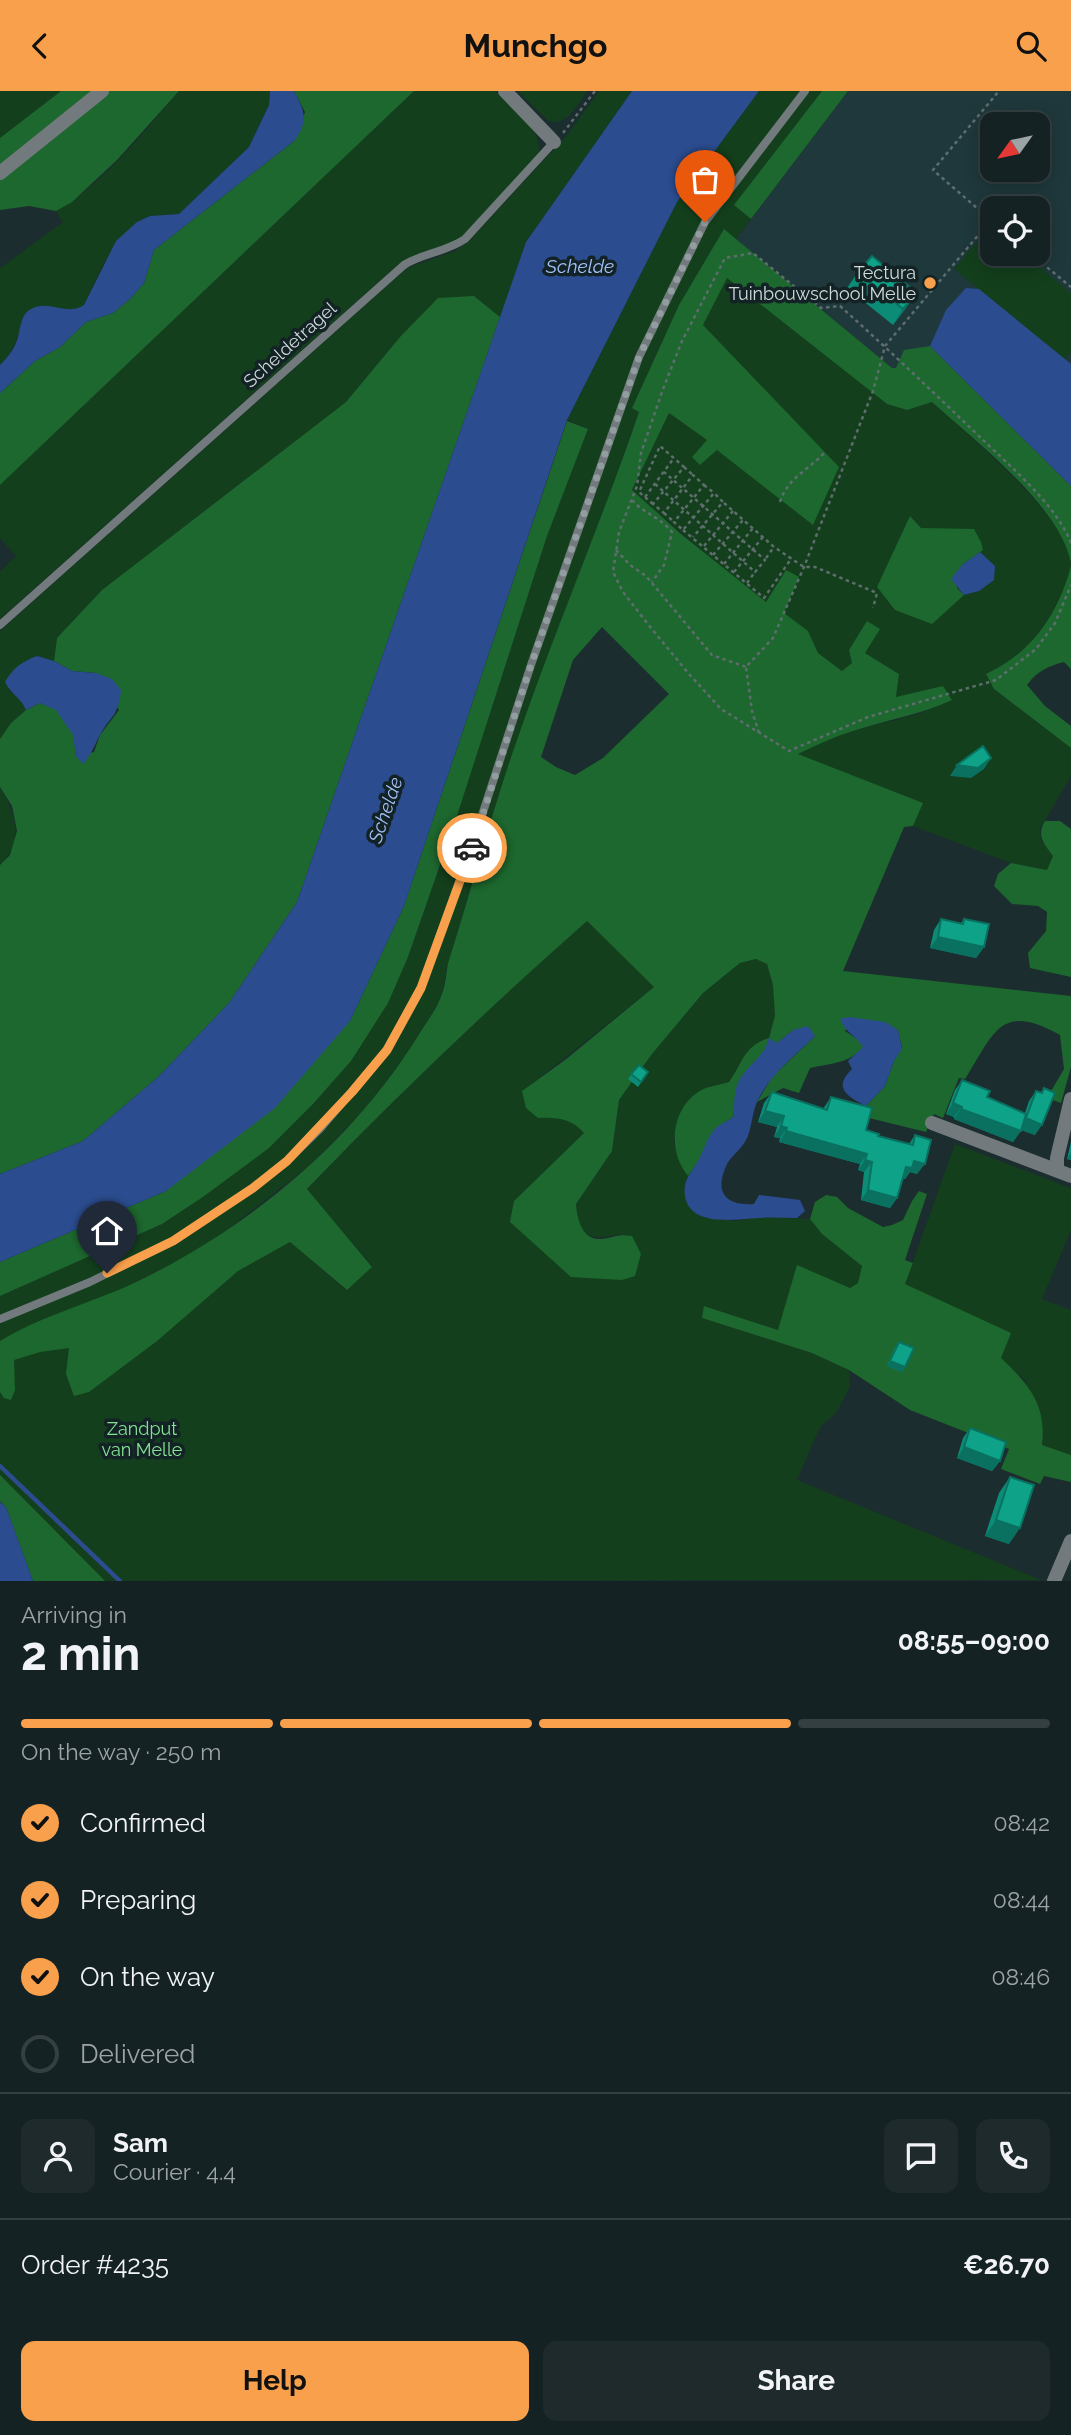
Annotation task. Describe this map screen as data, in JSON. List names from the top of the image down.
{
  "streets": {
    "lane": ["Scheldetragel"]
  },
  "water": ["Schelde"],
  "parks": ["Zandput van Melle"],
  "places": ["Tectura Tuinbouwschool Melle"],
  "north": "bottom left",
  "page": {
    "header": "Munchgo",
    "heading": ["2 min", "Arriving in", "08:55–09:00"],
    "panel": [
      "Sam",
      "Courier · 4.4",
      "Order #4235",
      "€26.70"
    ],
    "bar": "On the way · 250 m",
    "list": [
      ["Confirmed", "08:42"],
      ["Preparing", "08:44"],
      ["On the way", "08:46"],
      "Delivered"
    ],
    "buttons": ["Help", "Share"]
  }
}
